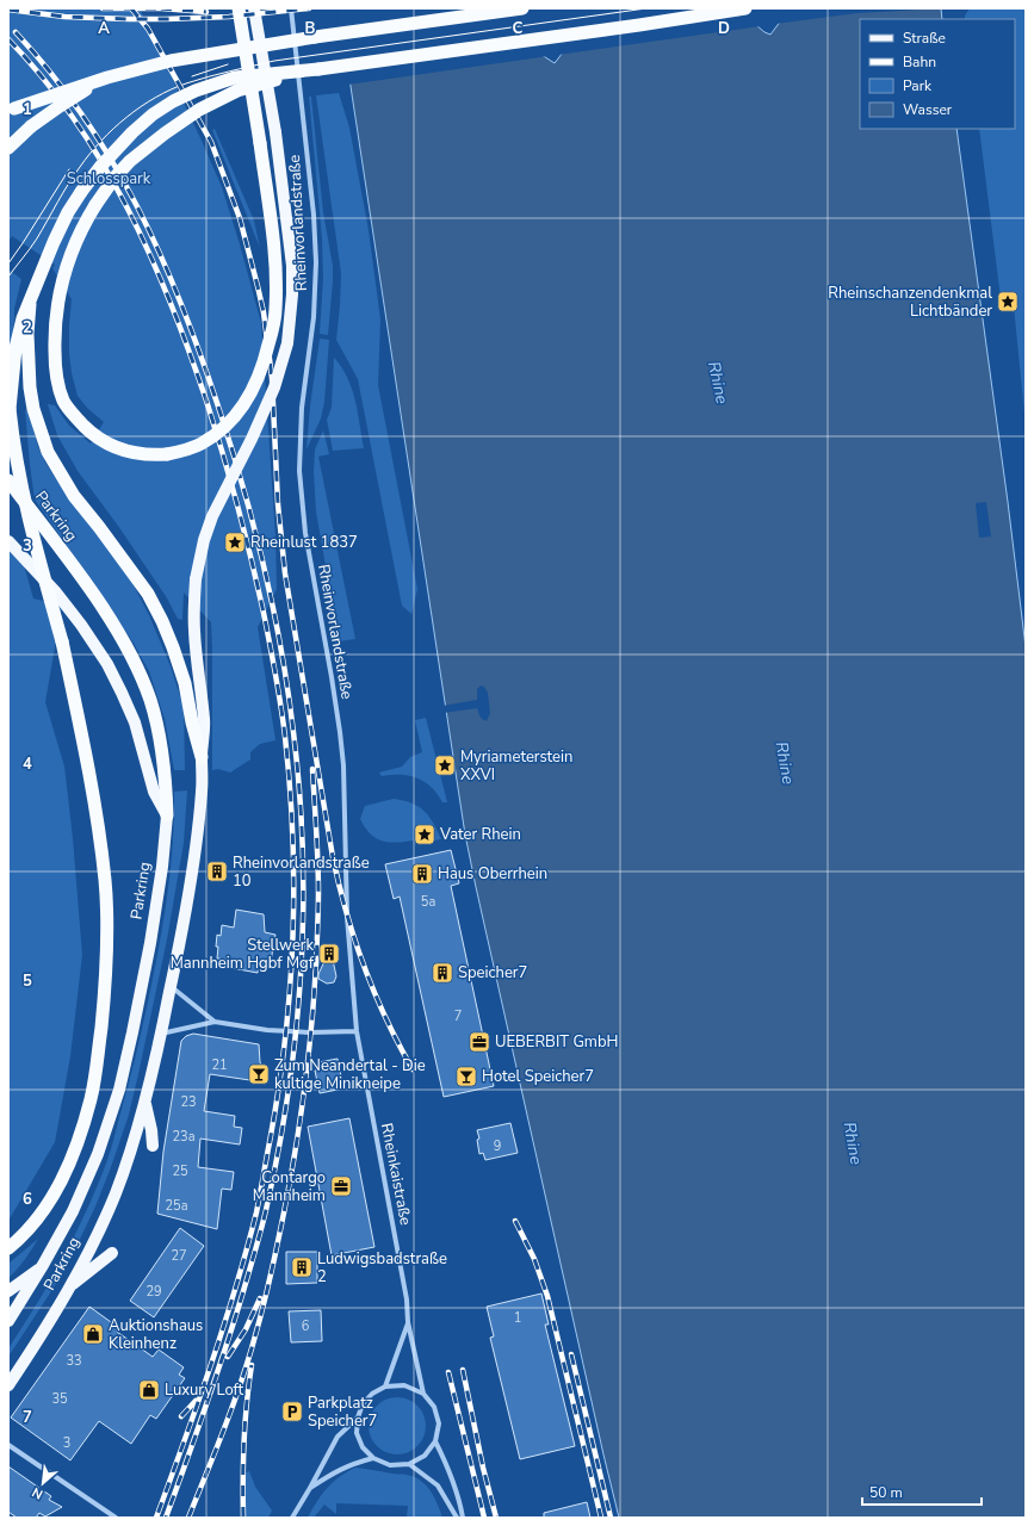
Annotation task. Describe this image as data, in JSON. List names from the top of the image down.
{
  "streets": {
    "highway": ["Parkring"],
    "street": ["Rheinvorlandstraße", "Rheinkaistraße"]
  },
  "crossings": [
    ["Rheinvorlandstraße", "Rheinkaistraße"]
  ],
  "water": ["Rhine"],
  "parks": ["Schlosspark"],
  "places": {
    "place": [
      "Rheinschanzendenkmal Lichtbänder",
      "Rheinlust 1837",
      "Myriameterstein XXVI",
      "Vater Rhein"
    ],
    "building": [
      "Rheinvorlandstraße 10",
      "Haus Oberrhein",
      "Stellwerk Mannheim Hgbf Mgf",
      "Speicher7",
      "Ludwigsbadstraße 2"
    ],
    "office": ["UEBERBIT GmbH", "Contargo Mannheim"],
    "bar": ["Zum Neandertal - Die kultige Minikneipe", "Hotel Speicher7"],
    "shop": ["Auktionshaus Kleinhenz", "Luxury Loft"],
    "parking": ["Parkplatz Speicher7"]
  },
  "house_numbers": [
    "5a",
    "7",
    "21",
    "23",
    "23a",
    "9",
    "25",
    "25a",
    "27",
    "29",
    "1",
    "6",
    "33",
    "35",
    "3"
  ],
  "legend": [
    "Straße",
    "Bahn",
    "Park",
    "Wasser"
  ],
  "scale_bar": "50 m",
  "north": "bottom left",
  "grid": {
    "columns": [
      "A",
      "B",
      "C",
      "D"
    ],
    "rows": [
      "1",
      "2",
      "3",
      "4",
      "5",
      "6",
      "7"
    ]
  }
}
